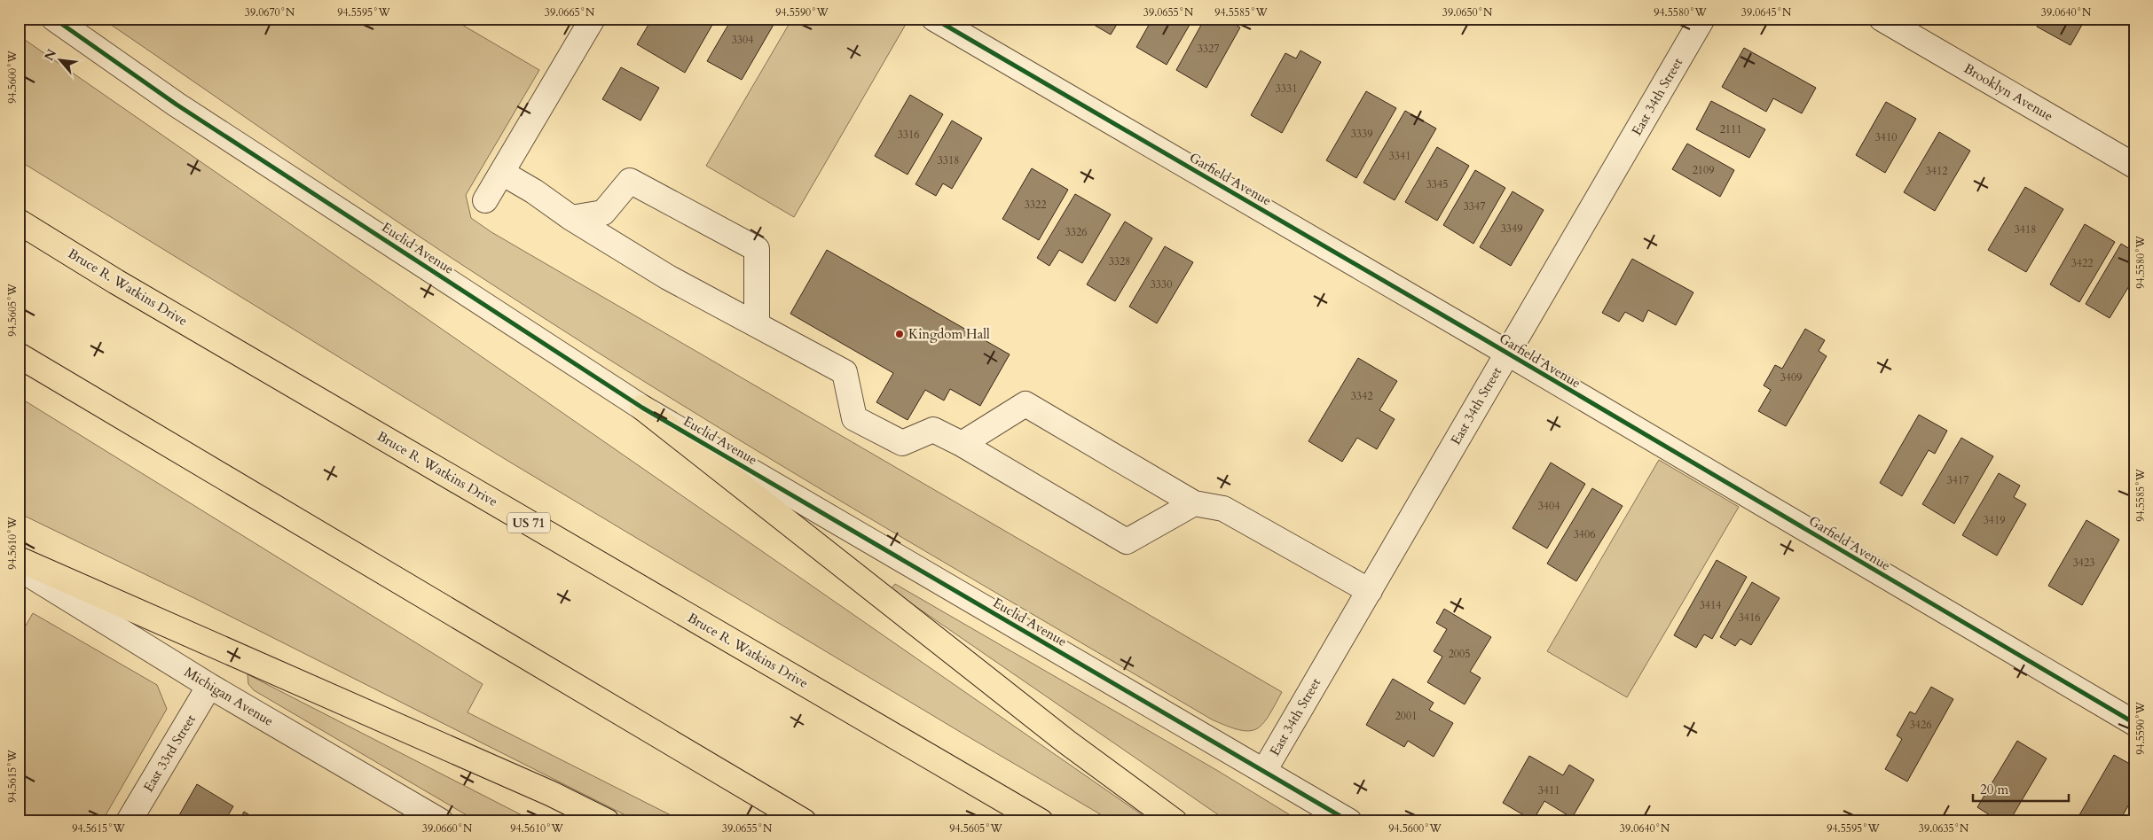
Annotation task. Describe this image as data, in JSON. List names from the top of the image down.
{
  "streets": {
    "highway": ["Bruce R. Watkins Drive", "US 71"],
    "street": [
      "Brooklyn Avenue",
      "East 34th Street",
      "Garfield Avenue",
      "Euclid Avenue",
      "Michigan Avenue",
      "East 33rd Street"
    ]
  },
  "crossings": [
    ["East 34th Street", "Garfield Avenue"],
    ["East 34th Street", "Euclid Avenue"],
    ["Michigan Avenue", "East 33rd Street"]
  ],
  "places": ["Kingdom Hall"],
  "house_numbers": [
    "3304",
    "3327",
    "3331",
    "2111",
    "3339",
    "3316",
    "3410",
    "3341",
    "3318",
    "2109",
    "3412",
    "3345",
    "3322",
    "3347",
    "3349",
    "3418",
    "3326",
    "3328",
    "3422",
    "3330",
    "3409",
    "3342",
    "3417",
    "3404",
    "3419",
    "3406",
    "3423",
    "3414",
    "3416",
    "2005",
    "2001",
    "3426",
    "3411"
  ],
  "scale_bar": "20 m",
  "north": "top left",
  "coordinates": [
    "39.0670°N",
    "94.5595°W",
    "39.0665°N",
    "94.5590°W",
    "39.0655°N",
    "94.5585°W",
    "39.0650°N",
    "94.5580°W",
    "39.0645°N",
    "39.0640°N",
    "94.5600°W",
    "94.5605°W",
    "94.5610°W",
    "94.5615°W",
    "39.0660°N",
    "39.0635°N"
  ]
}
